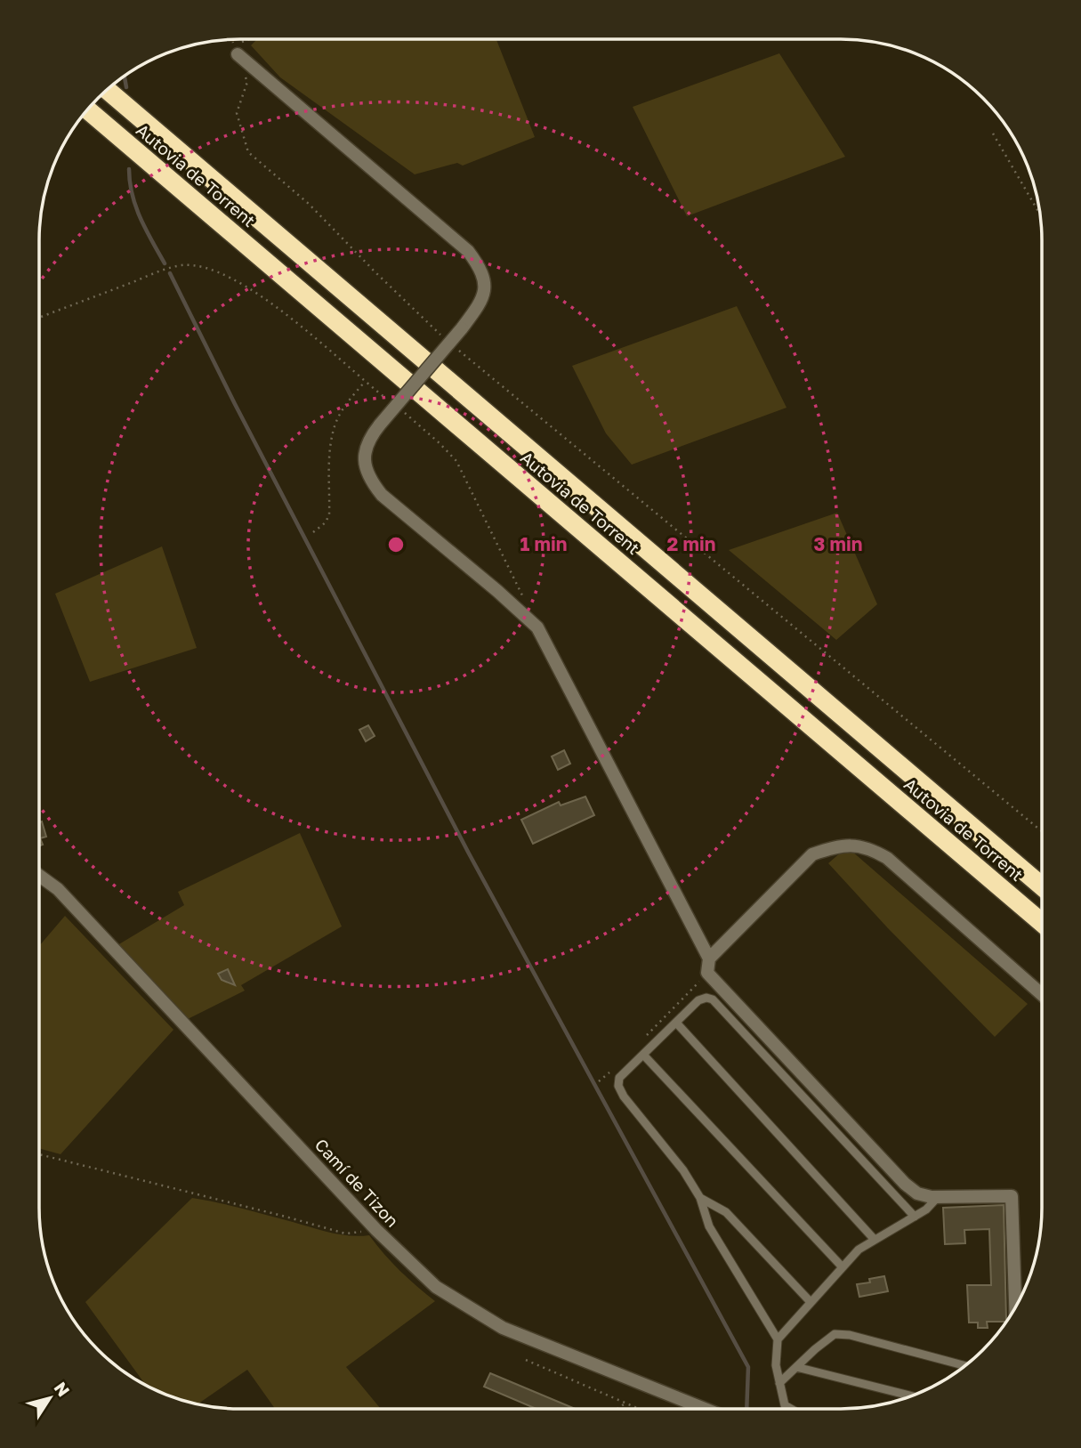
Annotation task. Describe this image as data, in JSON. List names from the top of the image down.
{
  "streets": {
    "highway": ["Autovia de Torrent"],
    "street": ["Camí de Tizon"]
  },
  "north": "top right",
  "rings": ["1 min", "2 min", "3 min"]
}
